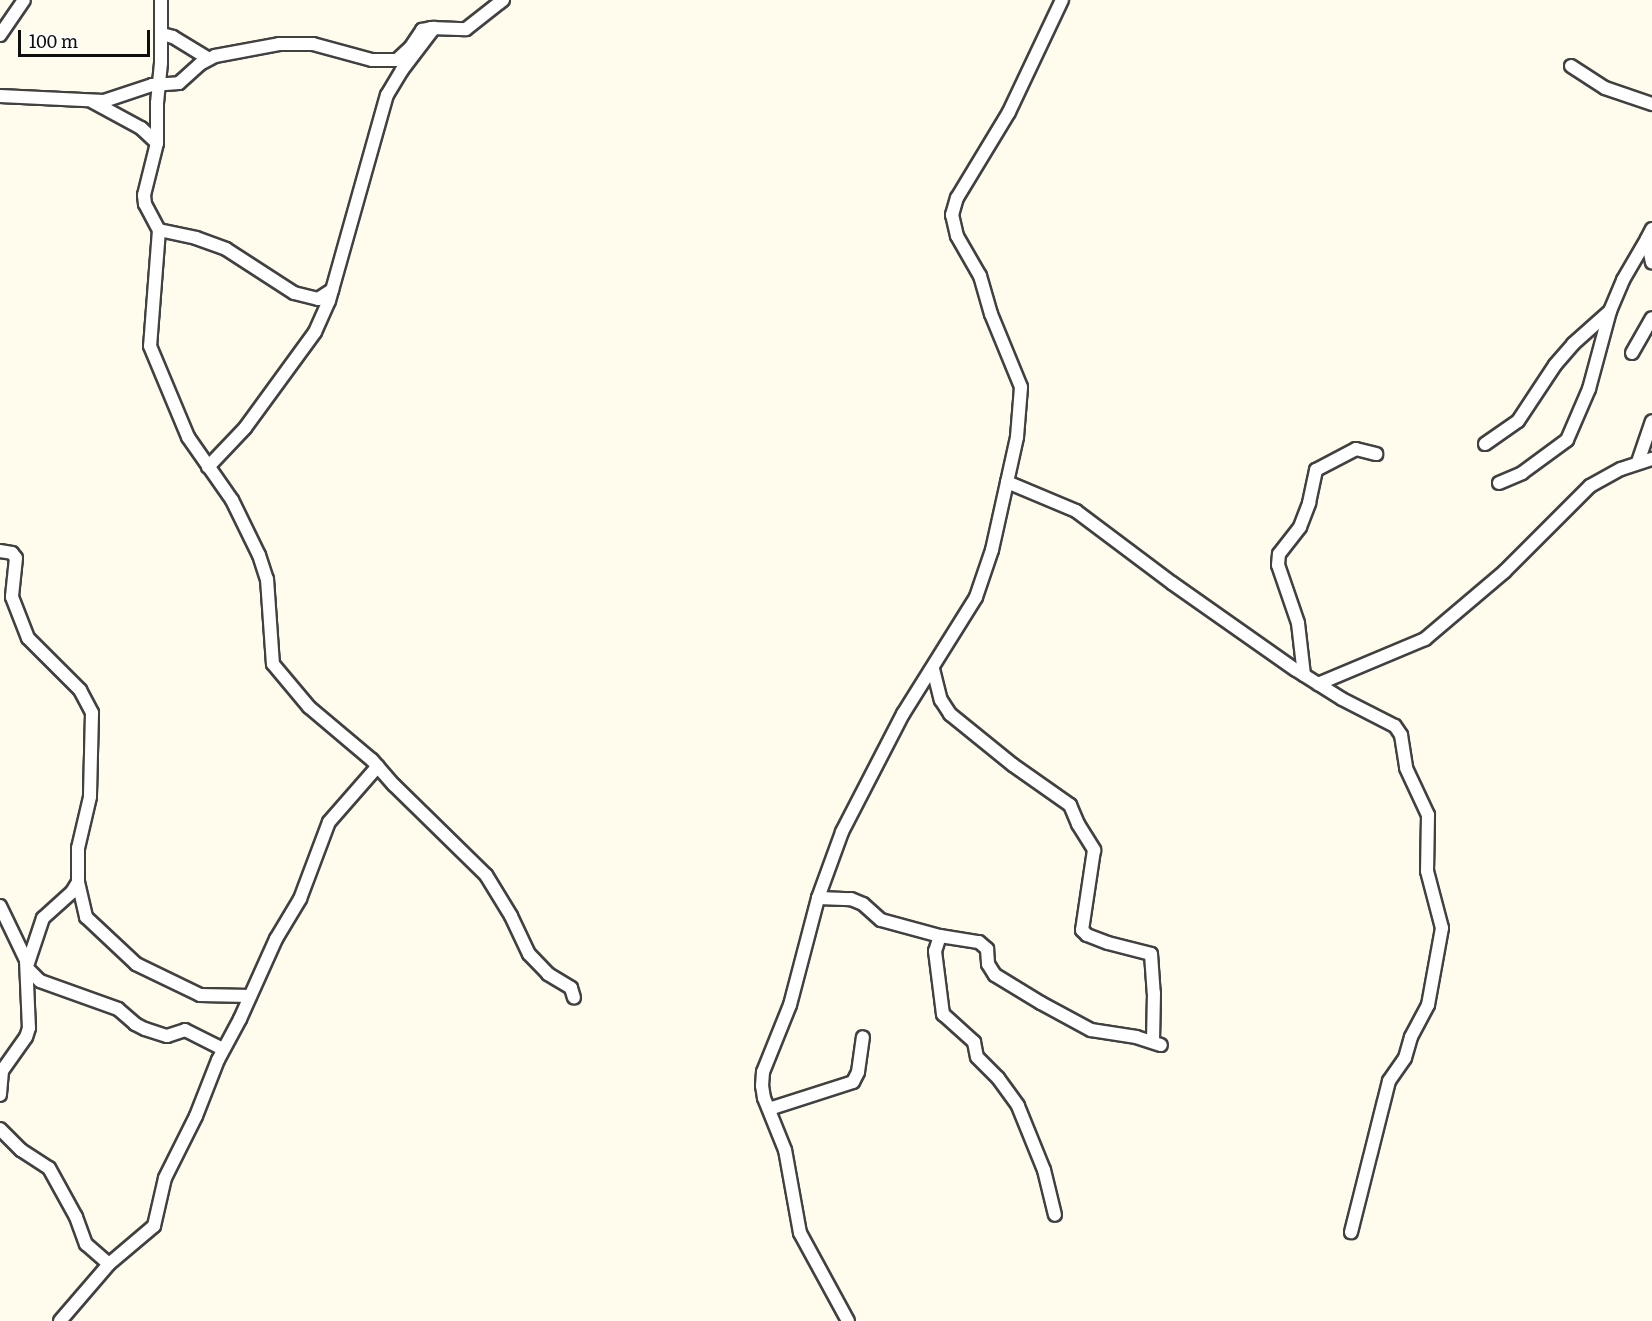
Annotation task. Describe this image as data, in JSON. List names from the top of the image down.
{
  "scale_bar": "100 m"
}
